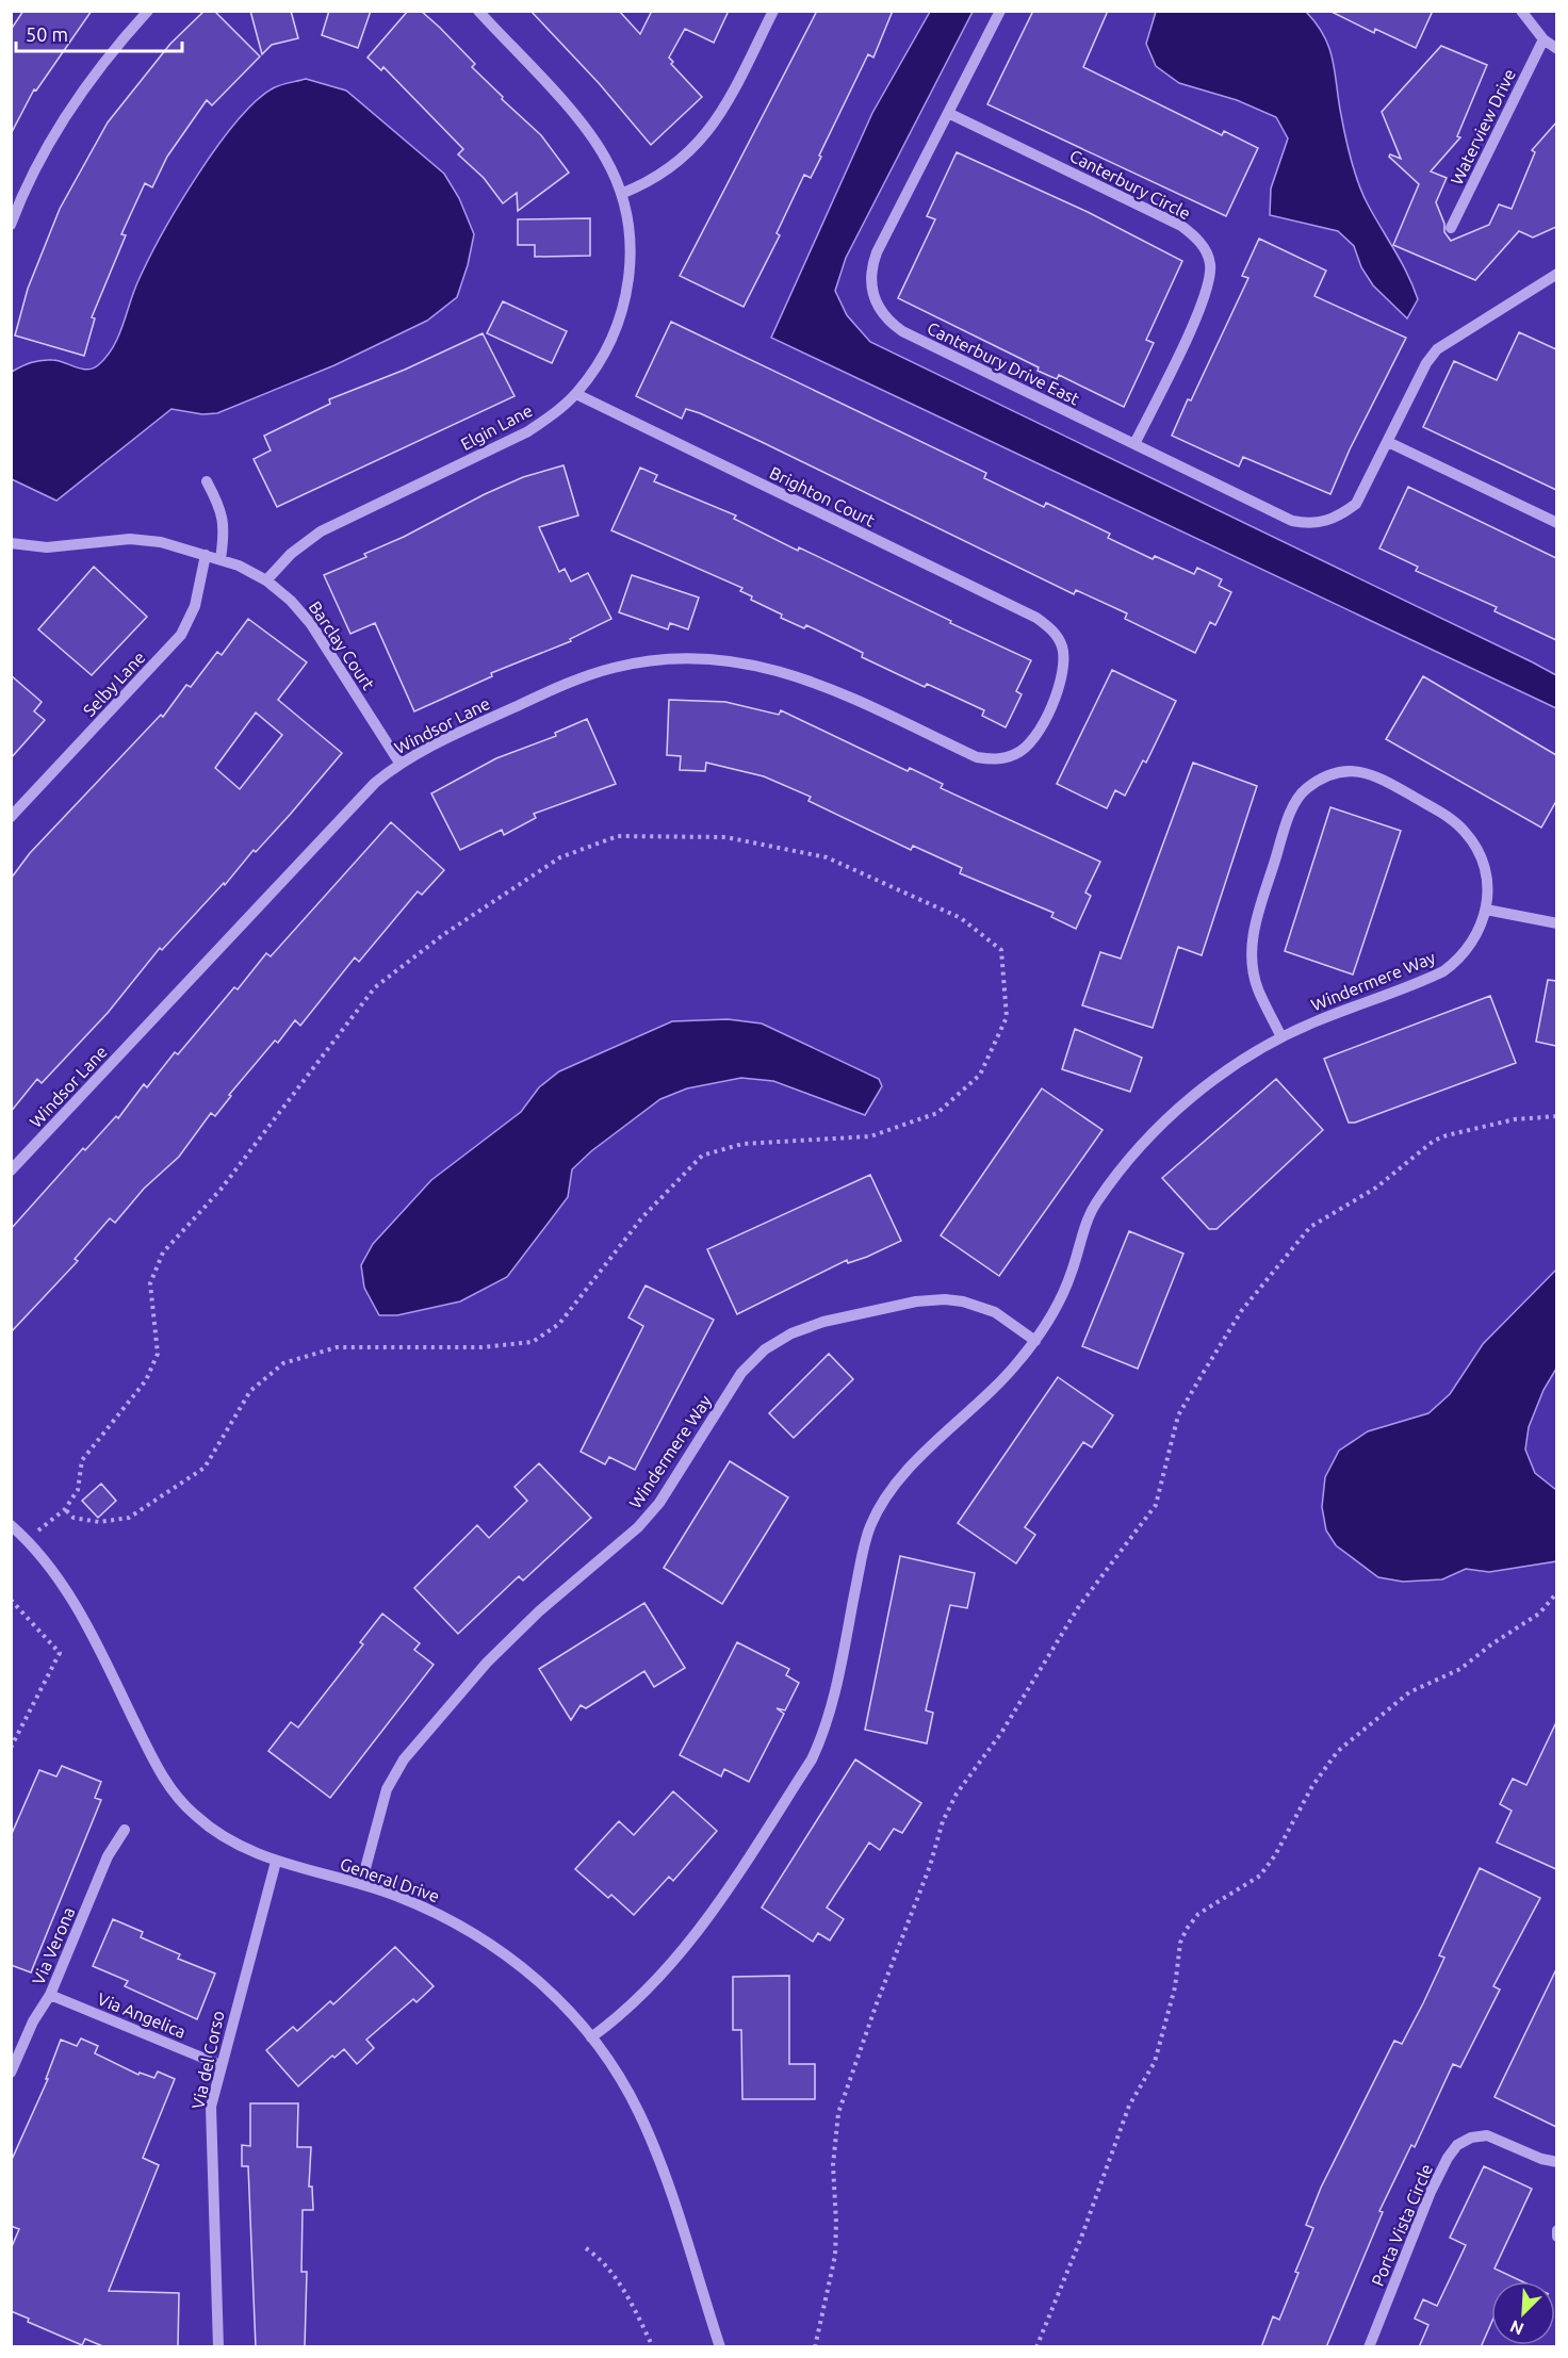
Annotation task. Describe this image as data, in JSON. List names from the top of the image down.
{
  "streets": {
    "street": [
      "Waterview Drive",
      "Canterbury Circle",
      "Canterbury Drive East",
      "Elgin Lane",
      "Brighton Court",
      "Barclay Court",
      "Selby Lane",
      "Windsor Lane",
      "Windermere Way",
      "General Drive",
      "Via Verona",
      "Via Angelica",
      "Via del Corso",
      "Porta Vista Circle"
    ]
  },
  "crossings": [
    ["Canterbury Circle", "Canterbury Drive East"],
    ["Elgin Lane", "Brighton Court"],
    ["Elgin Lane", "Barclay Court"],
    ["Brighton Court", "Windsor Lane"],
    ["Barclay Court", "Selby Lane"],
    ["Barclay Court", "Windsor Lane"],
    ["Windermere Way", "General Drive"],
    ["General Drive", "Via del Corso"],
    ["Via Verona", "Via Angelica"],
    ["Via Angelica", "Via del Corso"]
  ],
  "scale_bar": "50 m",
  "north": "bottom left"
}
